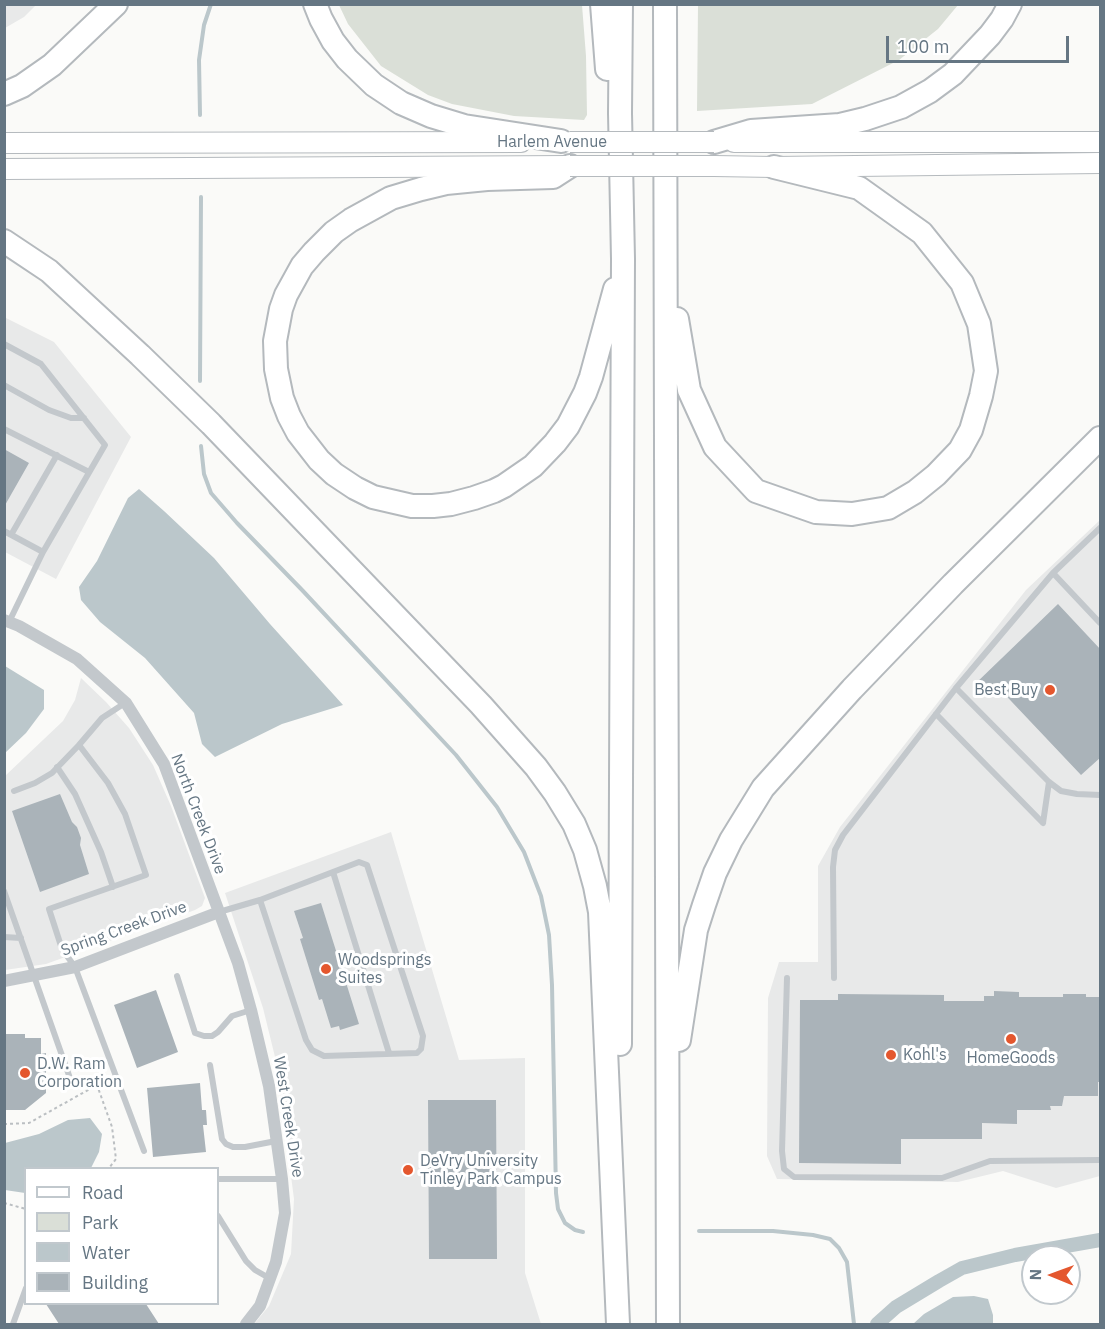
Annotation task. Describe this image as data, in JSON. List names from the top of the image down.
{
  "streets": {
    "main road": ["Harlem Avenue"],
    "street": ["North Creek Drive", "Spring Creek Drive", "West Creek Drive"]
  },
  "crossings": [
    ["North Creek Drive", "Spring Creek Drive"],
    ["North Creek Drive", "West Creek Drive"],
    ["Spring Creek Drive", "West Creek Drive"]
  ],
  "places": [
    "Best Buy",
    "Woodsprings Suites",
    "HomeGoods",
    "Kohl's",
    "D.W. Ram Corporation",
    "DeVry University Tinley Park Campus"
  ],
  "legend": [
    "Road",
    "Park",
    "Water",
    "Building"
  ],
  "scale_bar": "100 m",
  "north": "left"
}
